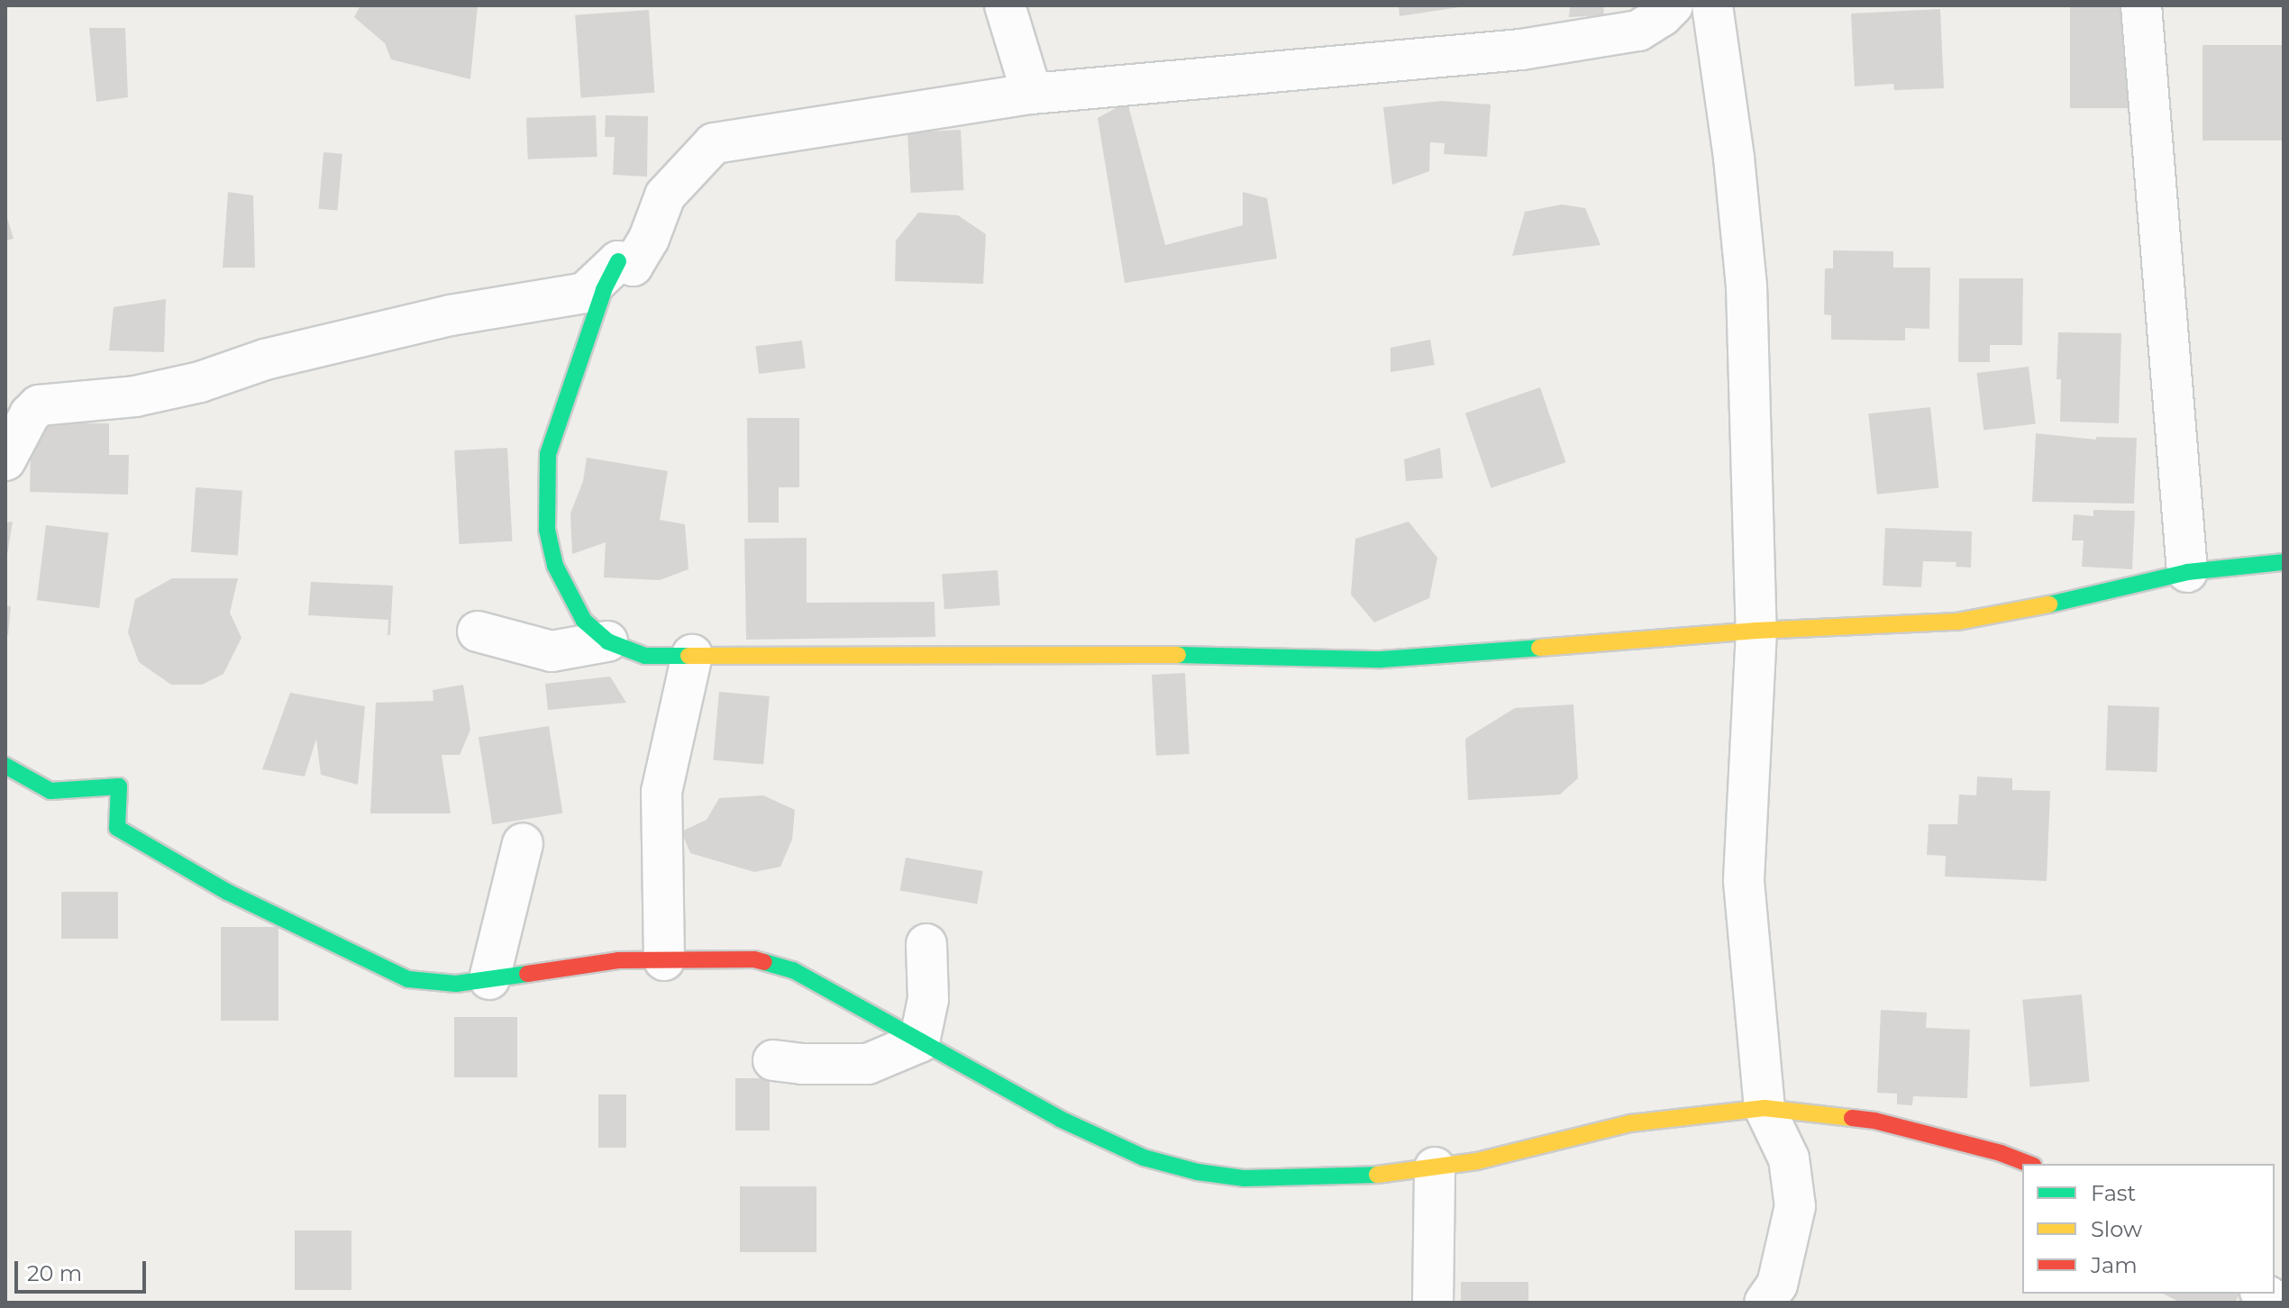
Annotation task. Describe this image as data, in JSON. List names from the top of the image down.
{
  "legend": ["Fast", "Slow", "Jam"],
  "scale_bar": "20 m"
}
